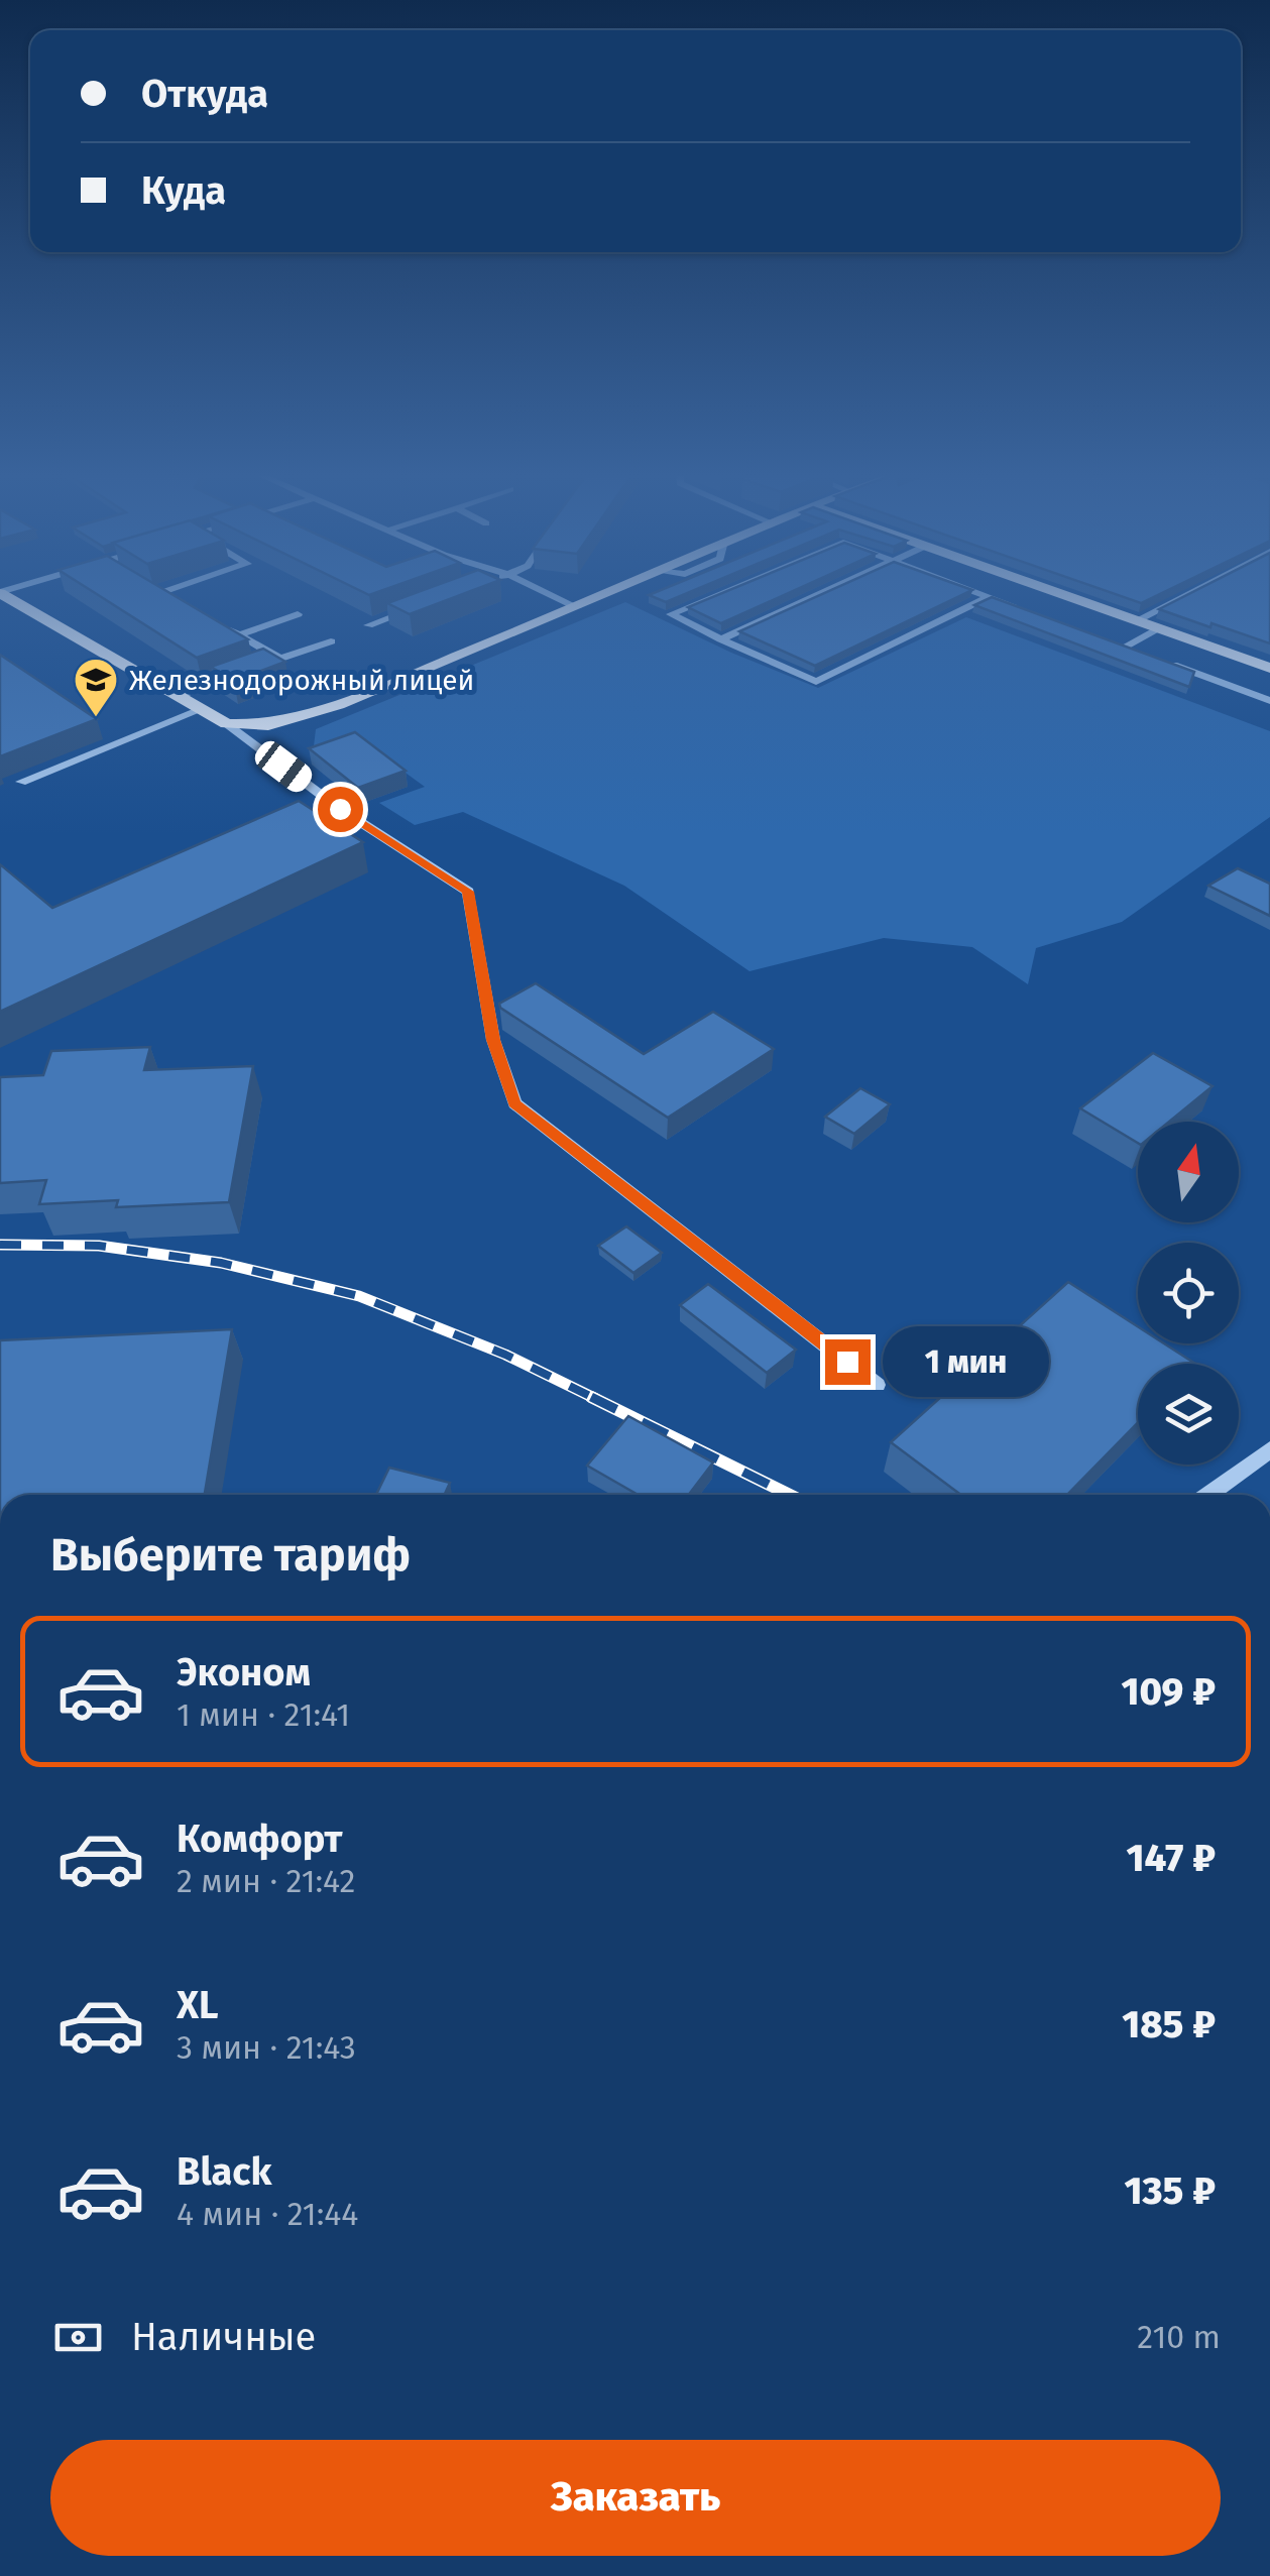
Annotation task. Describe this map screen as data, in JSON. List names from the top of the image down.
{
  "places": {
    "school or university": ["Железнодорожный лицей"]
  },
  "north": "top",
  "page": {
    "banner": ["Откуда", "Куда"],
    "bubble": "1 мин",
    "heading": "Выберите тариф",
    "list": [
      {
        "name": "Эконом",
        "note": "1 мин · 21:41",
        "value": "109 ₽"
      },
      {
        "name": "Комфорт",
        "note": "2 мин · 21:42",
        "value": "147 ₽"
      },
      {
        "name": "XL",
        "note": "3 мин · 21:43",
        "value": "185 ₽"
      },
      {
        "name": "Black",
        "note": "4 мин · 21:44",
        "value": "135 ₽"
      }
    ],
    "pay": ["Наличные", "210 m"],
    "buttons": "Заказать"
  }
}
